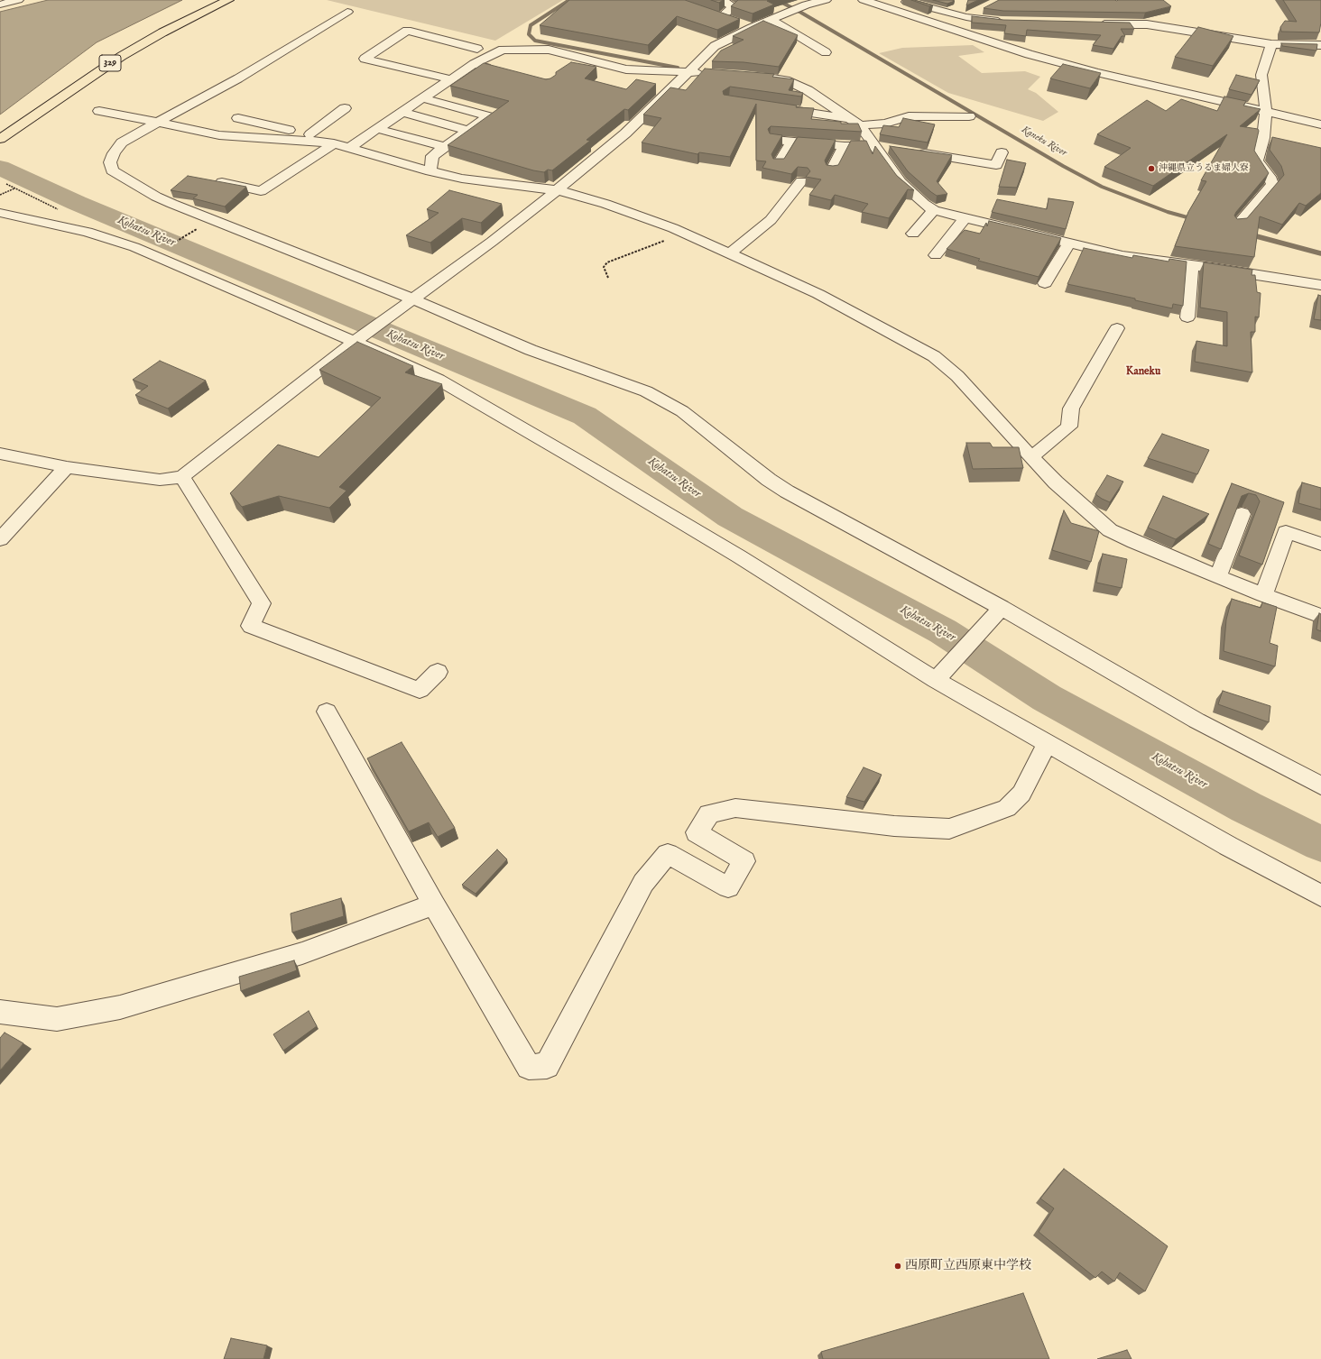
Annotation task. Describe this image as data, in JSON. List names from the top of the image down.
{
  "streets": {
    "highway": ["329"]
  },
  "districts": ["Kaneku"],
  "water": ["Kaneku River", "Kohatsu River"],
  "places": ["沖縄県立うるま婦人寮", "西原町立西原東中学校"]
}
